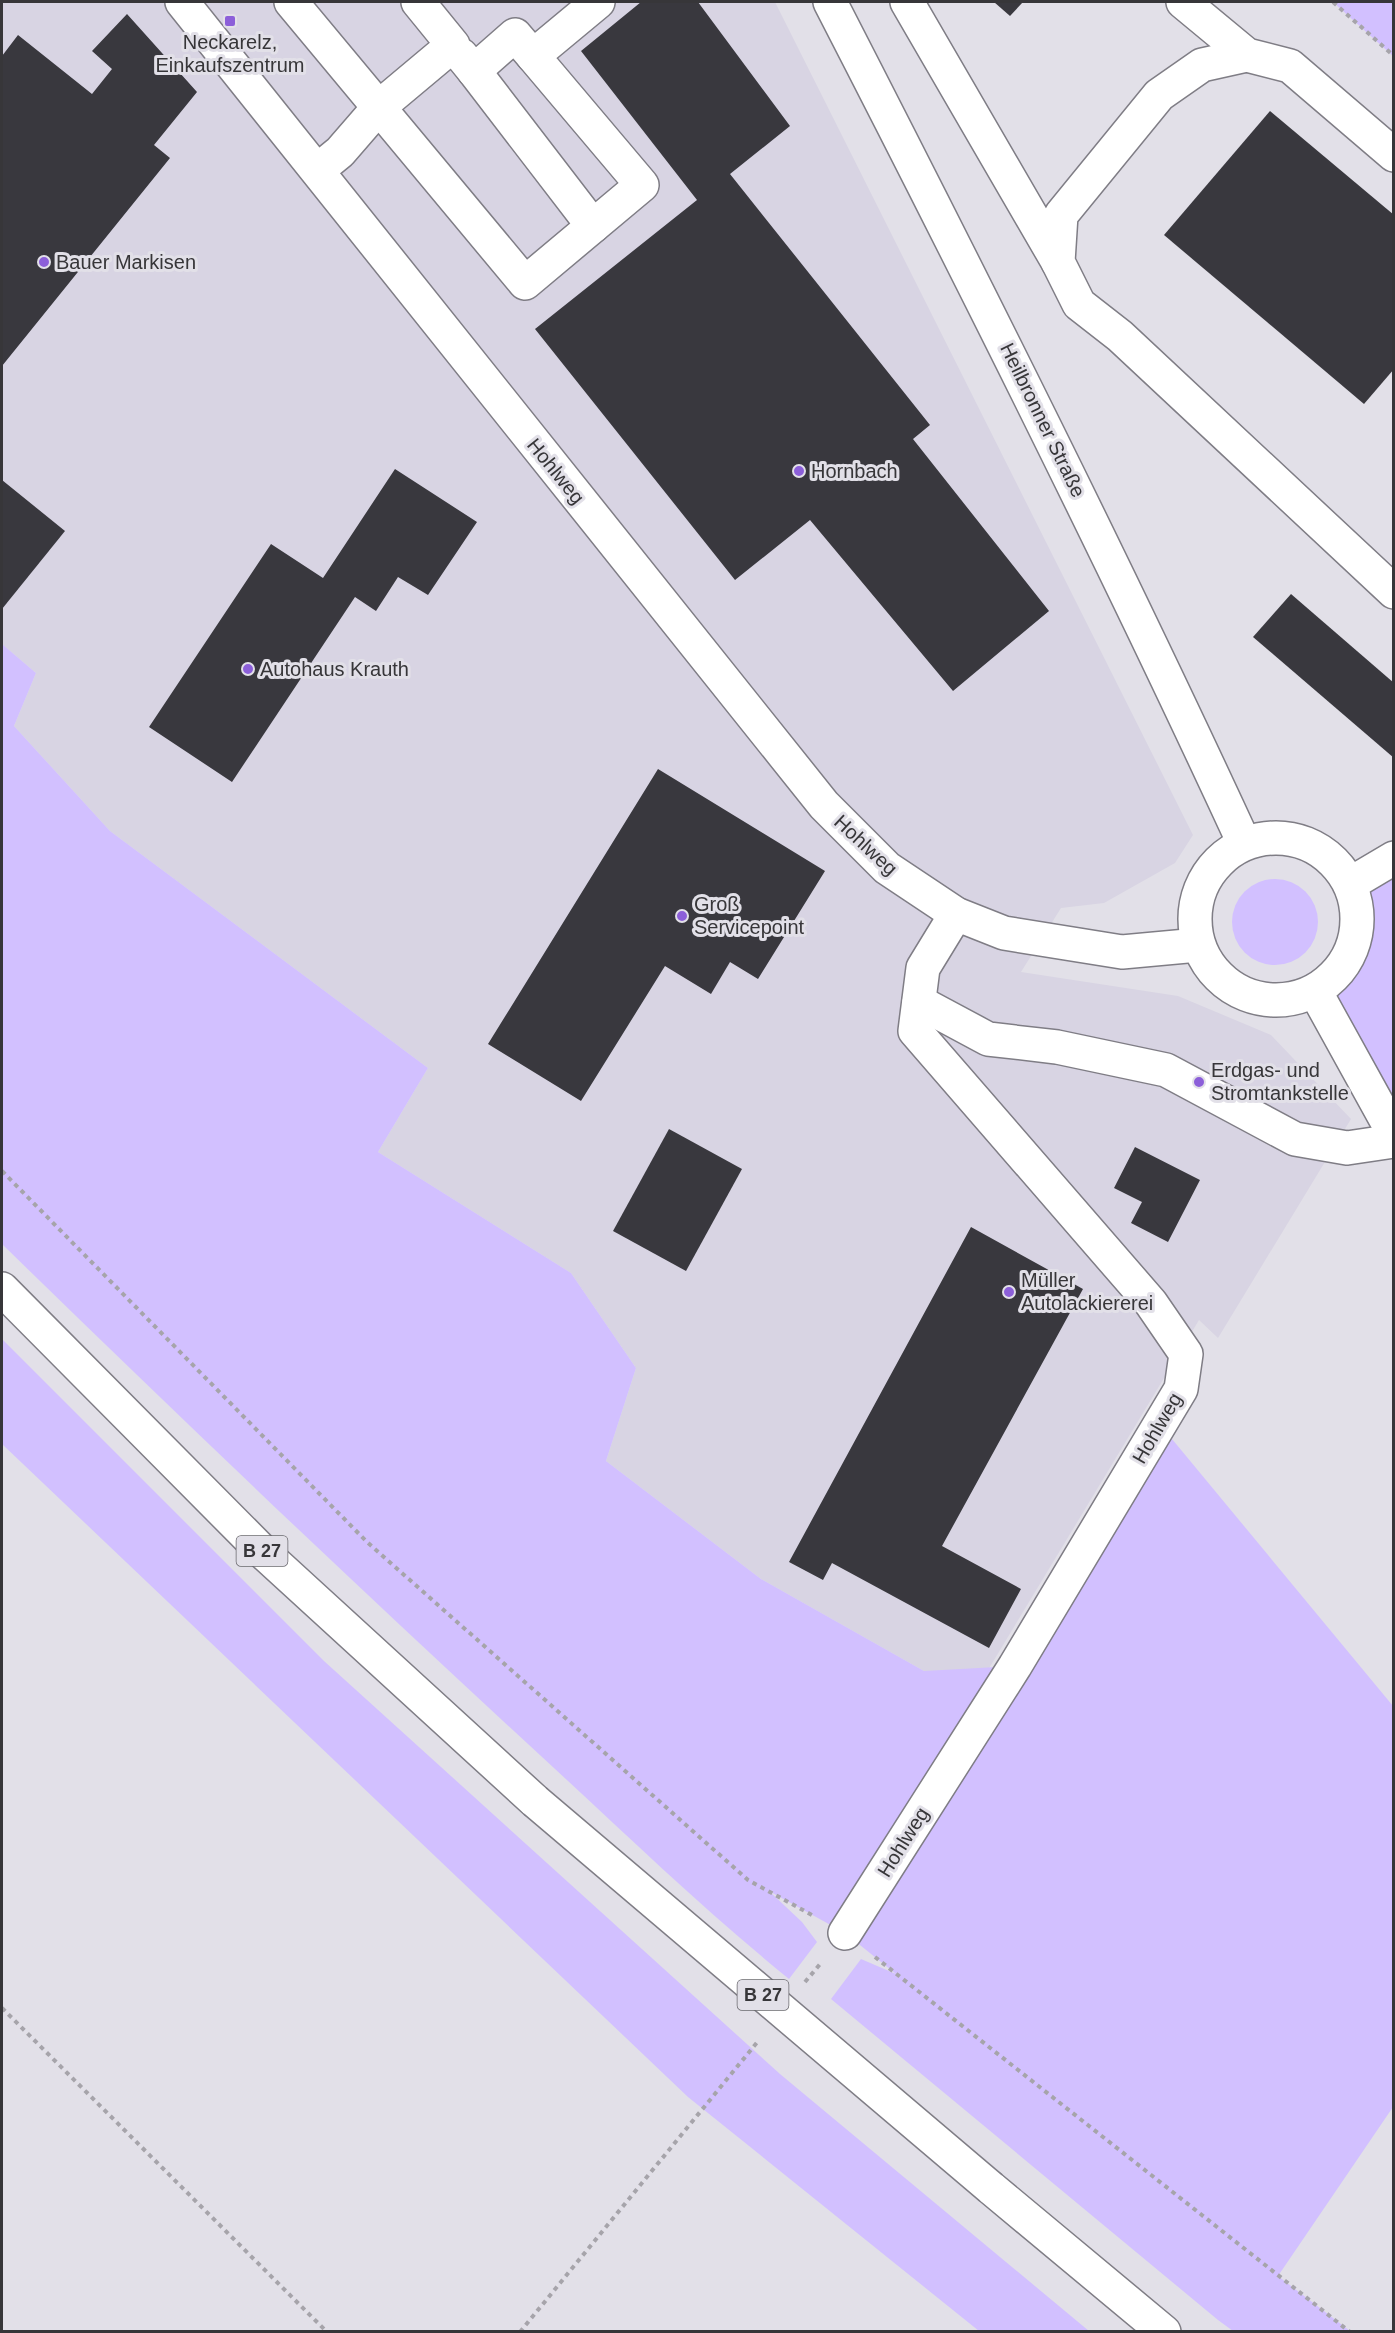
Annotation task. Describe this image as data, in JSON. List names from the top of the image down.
{
  "streets": {
    "street": ["Heilbronner Straße", "Hohlweg", "B 27"]
  },
  "crossings": [
    ["Heilbronner Straße", "Hohlweg"]
  ],
  "places": {
    "transit": ["Neckarelz, Einkaufszentrum"],
    "other": [
      "Bauer Markisen",
      "Hornbach",
      "Autohaus Krauth",
      "Groß Servicepoint",
      "Erdgas- und Stromtankstelle",
      "Müller Autolackiererei"
    ]
  }
}
